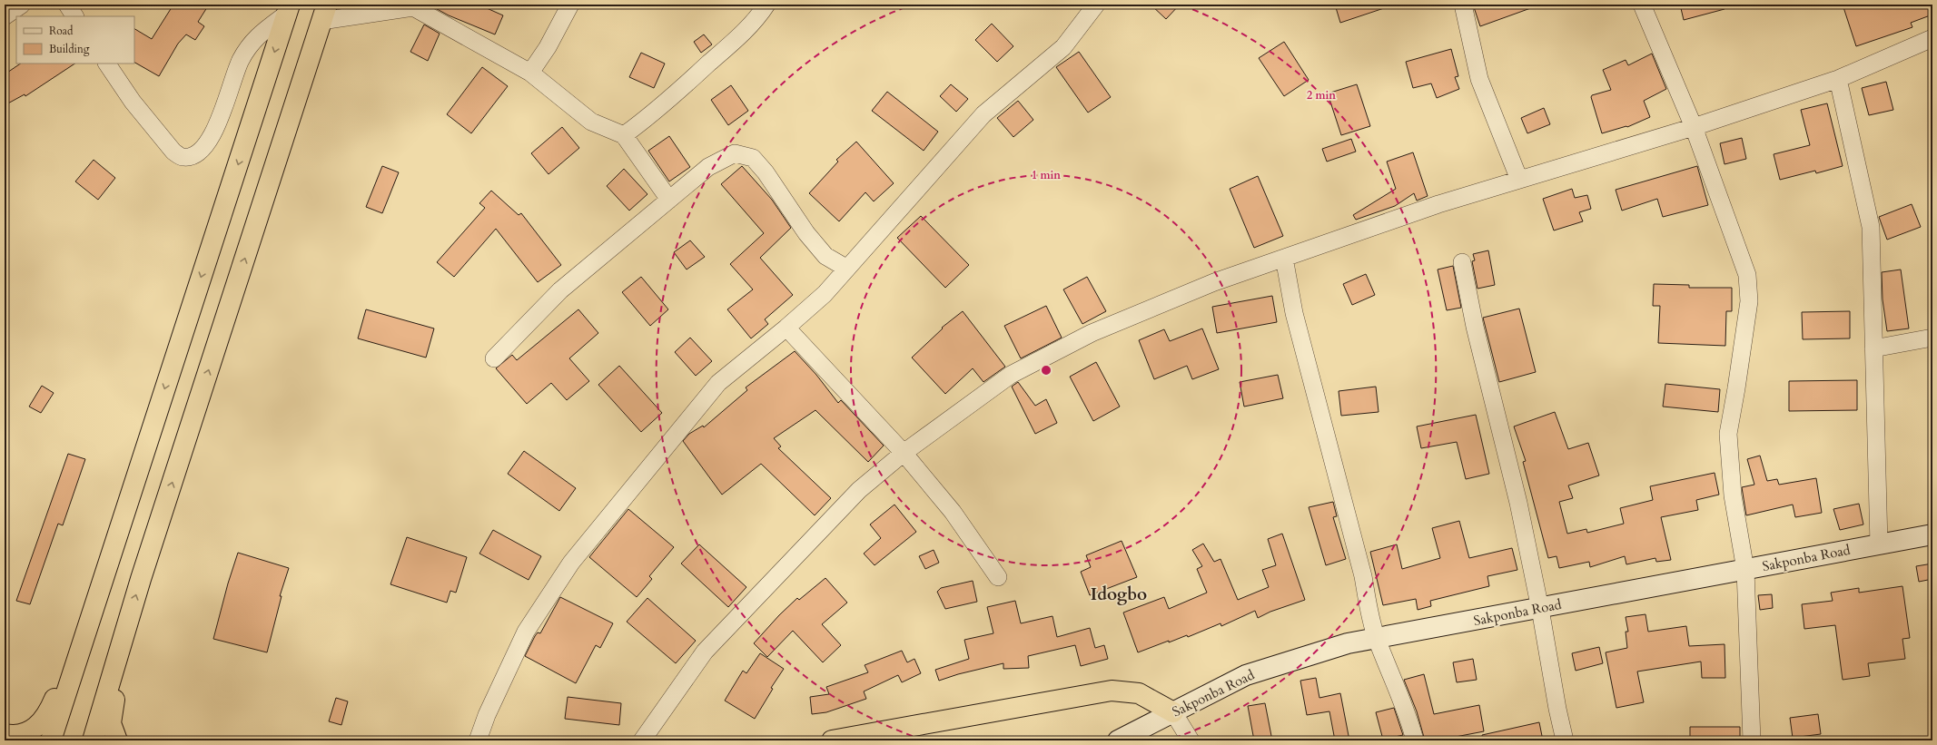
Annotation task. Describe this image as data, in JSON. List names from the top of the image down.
{
  "streets": {
    "main road": ["Sakponba Road"]
  },
  "districts": ["Idogbo"],
  "legend": ["Road", "Building"],
  "rings": ["2 min", "1 min"]
}
